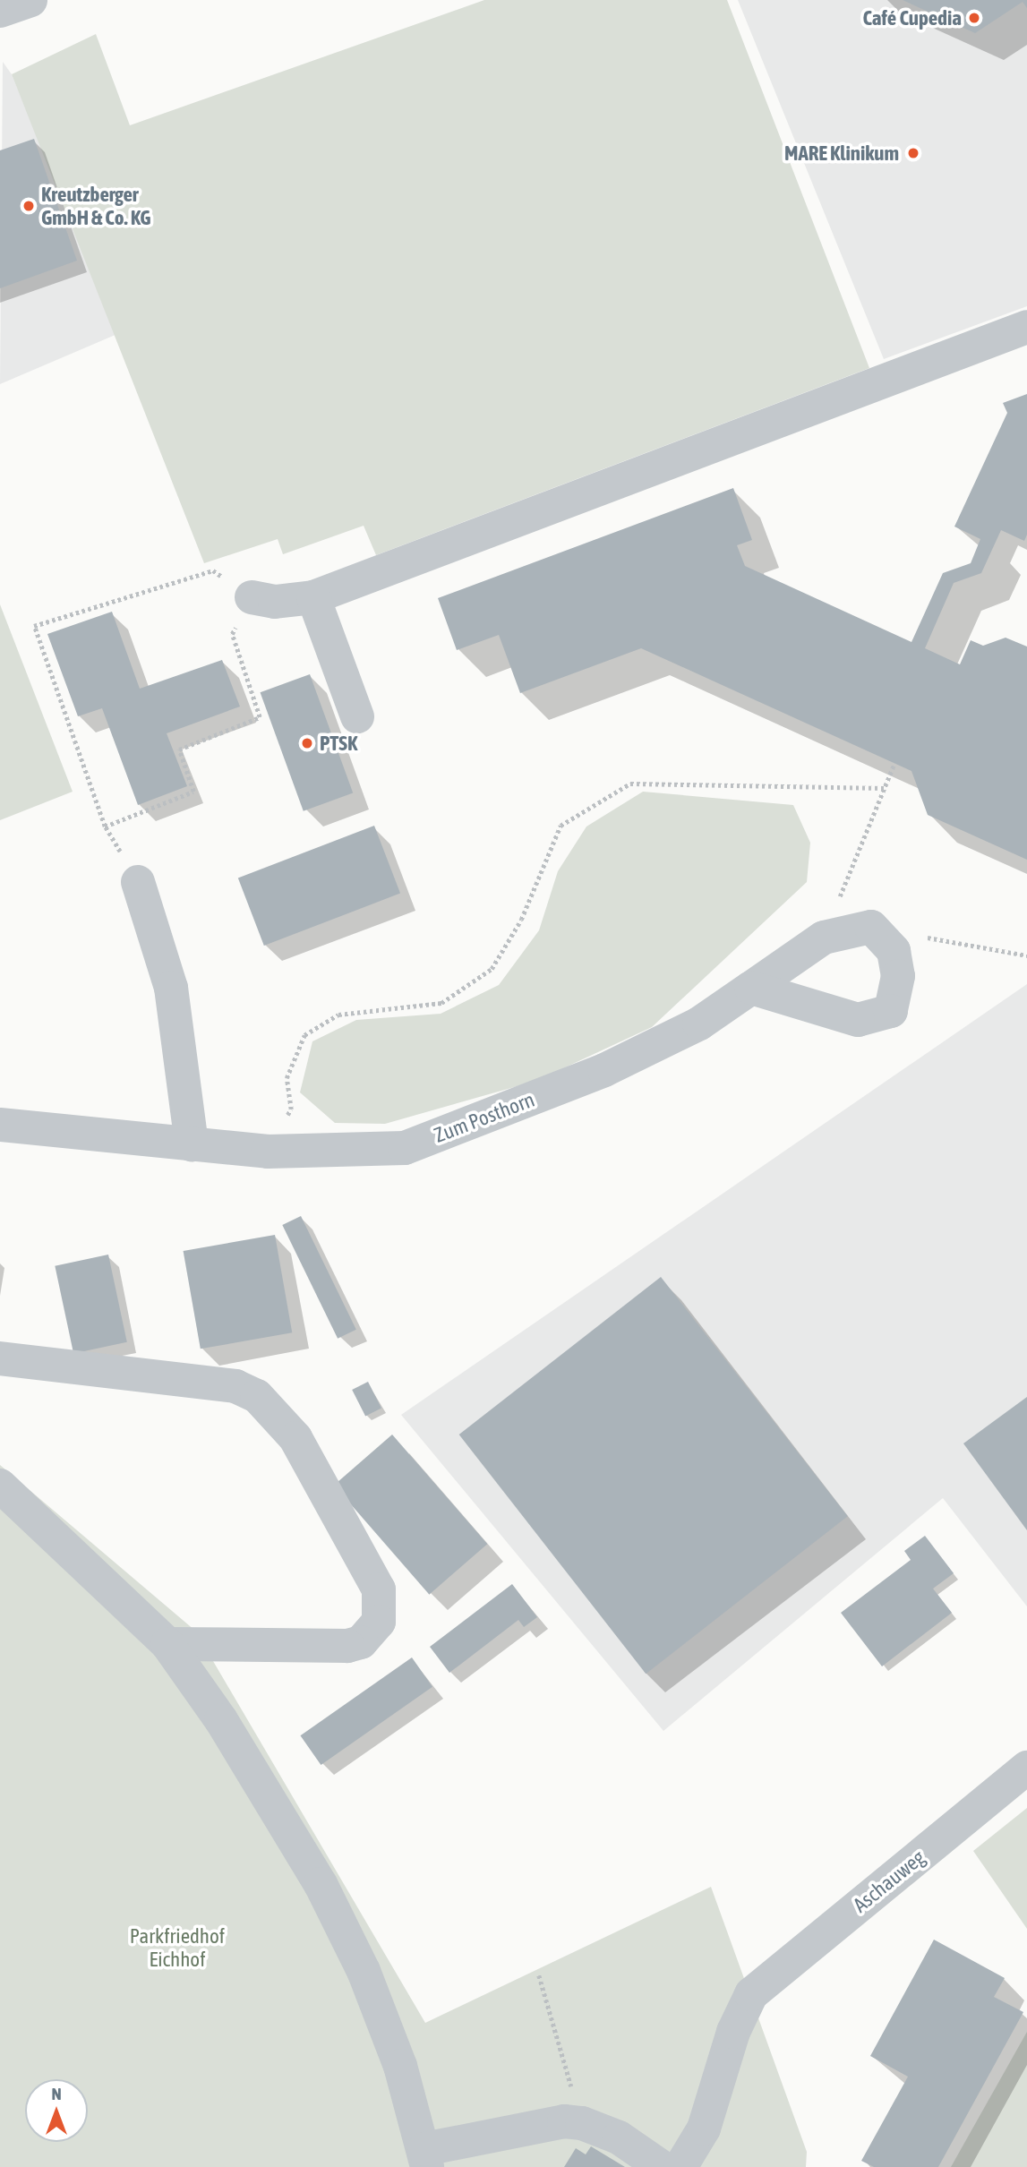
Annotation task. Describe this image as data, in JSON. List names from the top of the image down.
{
  "streets": {
    "street": ["Zum Posthorn", "Aschauweg"]
  },
  "parks": ["Parkfriedhof Eichhof"],
  "places": [
    "Café Cupedia",
    "MARE Klinikum",
    "Kreutzberger GmbH & Co. KG",
    "PTSK"
  ],
  "north": "top"
}
